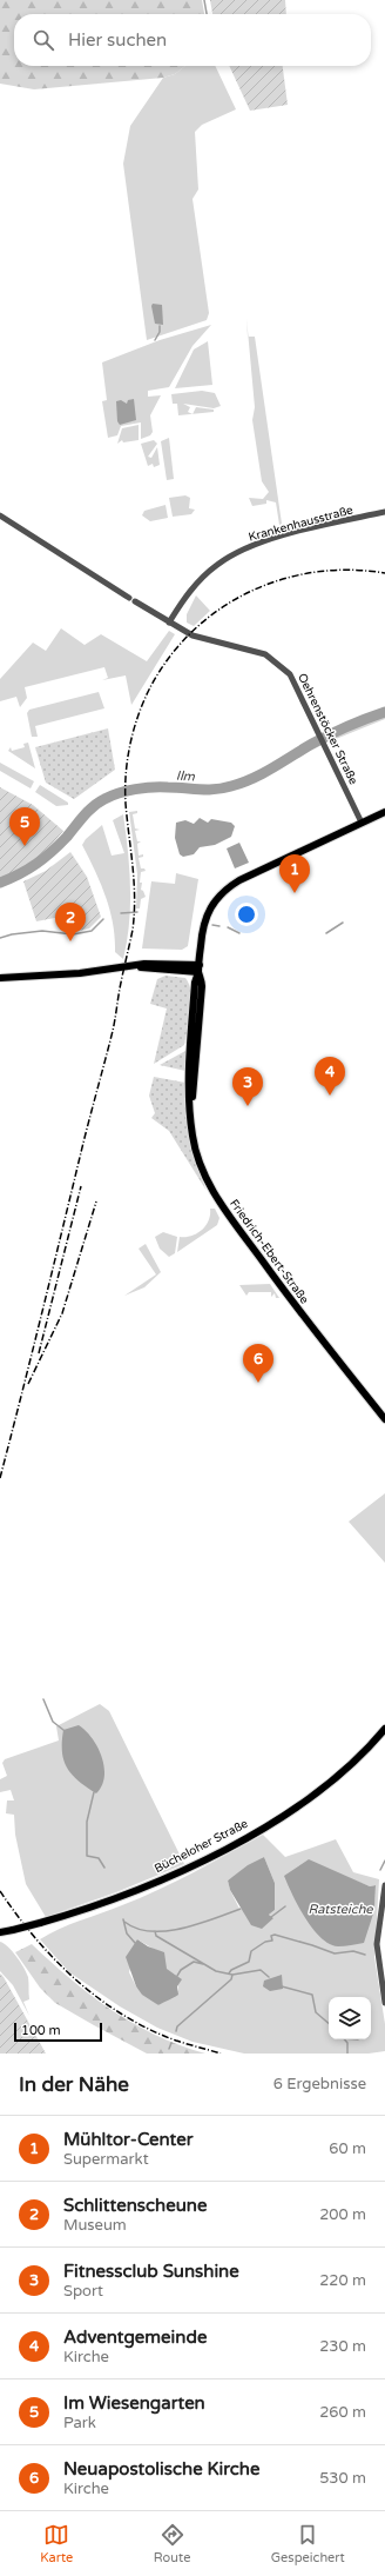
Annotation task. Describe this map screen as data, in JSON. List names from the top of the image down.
{
  "streets": {
    "main road": ["Friedrich-Ebert-Straße", "Bücheloher Straße"],
    "street": ["Krankenhausstraße", "Oehrenstöcker Straße"]
  },
  "crossings": [
    ["Krankenhausstraße", "Oehrenstöcker Straße"],
    ["Oehrenstöcker Straße", "Friedrich-Ebert-Straße"]
  ],
  "water": ["Ilm", "Ratsteiche"],
  "scale_bar": "100 m",
  "page": {
    "search": "Hier suchen",
    "pins": [
      "5",
      "1",
      "2",
      "4",
      "3",
      "6"
    ],
    "scale": "100 m",
    "heading": ["In der Nähe", "6 Ergebnisse"],
    "list": [
      {
        "mark": "1",
        "name": "Mühltor-Center",
        "note": "Supermarkt",
        "value": "60 m"
      },
      {
        "mark": "2",
        "name": "Schlittenscheune",
        "note": "Museum",
        "value": "200 m"
      },
      {
        "mark": "3",
        "name": "Fitnessclub Sunshine",
        "note": "Sport",
        "value": "220 m"
      },
      {
        "mark": "4",
        "name": "Adventgemeinde",
        "note": "Kirche",
        "value": "230 m"
      },
      {
        "mark": "5",
        "name": "Im Wiesengarten",
        "note": "Park",
        "value": "260 m"
      },
      {
        "mark": "6",
        "name": "Neuapostolische Kirche",
        "note": "Kirche",
        "value": "530 m"
      }
    ],
    "nav": ["Karte", "Route", "Gespeichert"]
  }
}
